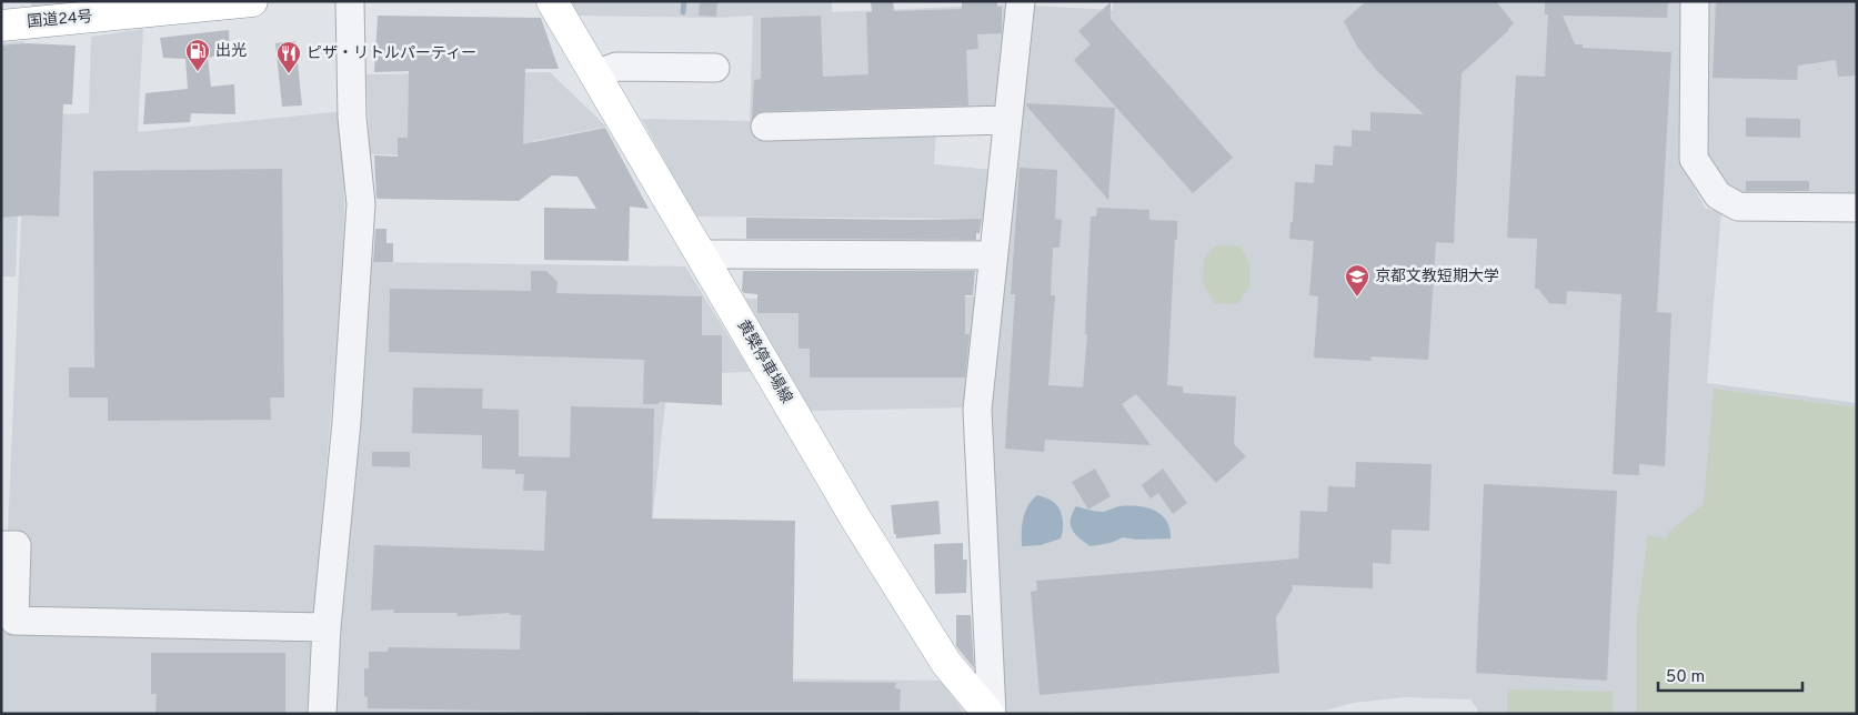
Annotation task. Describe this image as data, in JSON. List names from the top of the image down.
{
  "streets": {
    "main road": ["国道24号", "黄檗停車場線"]
  },
  "places": {
    "fuel station": ["出光"],
    "restaurant": ["ピザ・リトルパーティー"],
    "school or university": ["京都文教短期大学"]
  },
  "scale_bar": "50 m"
}
